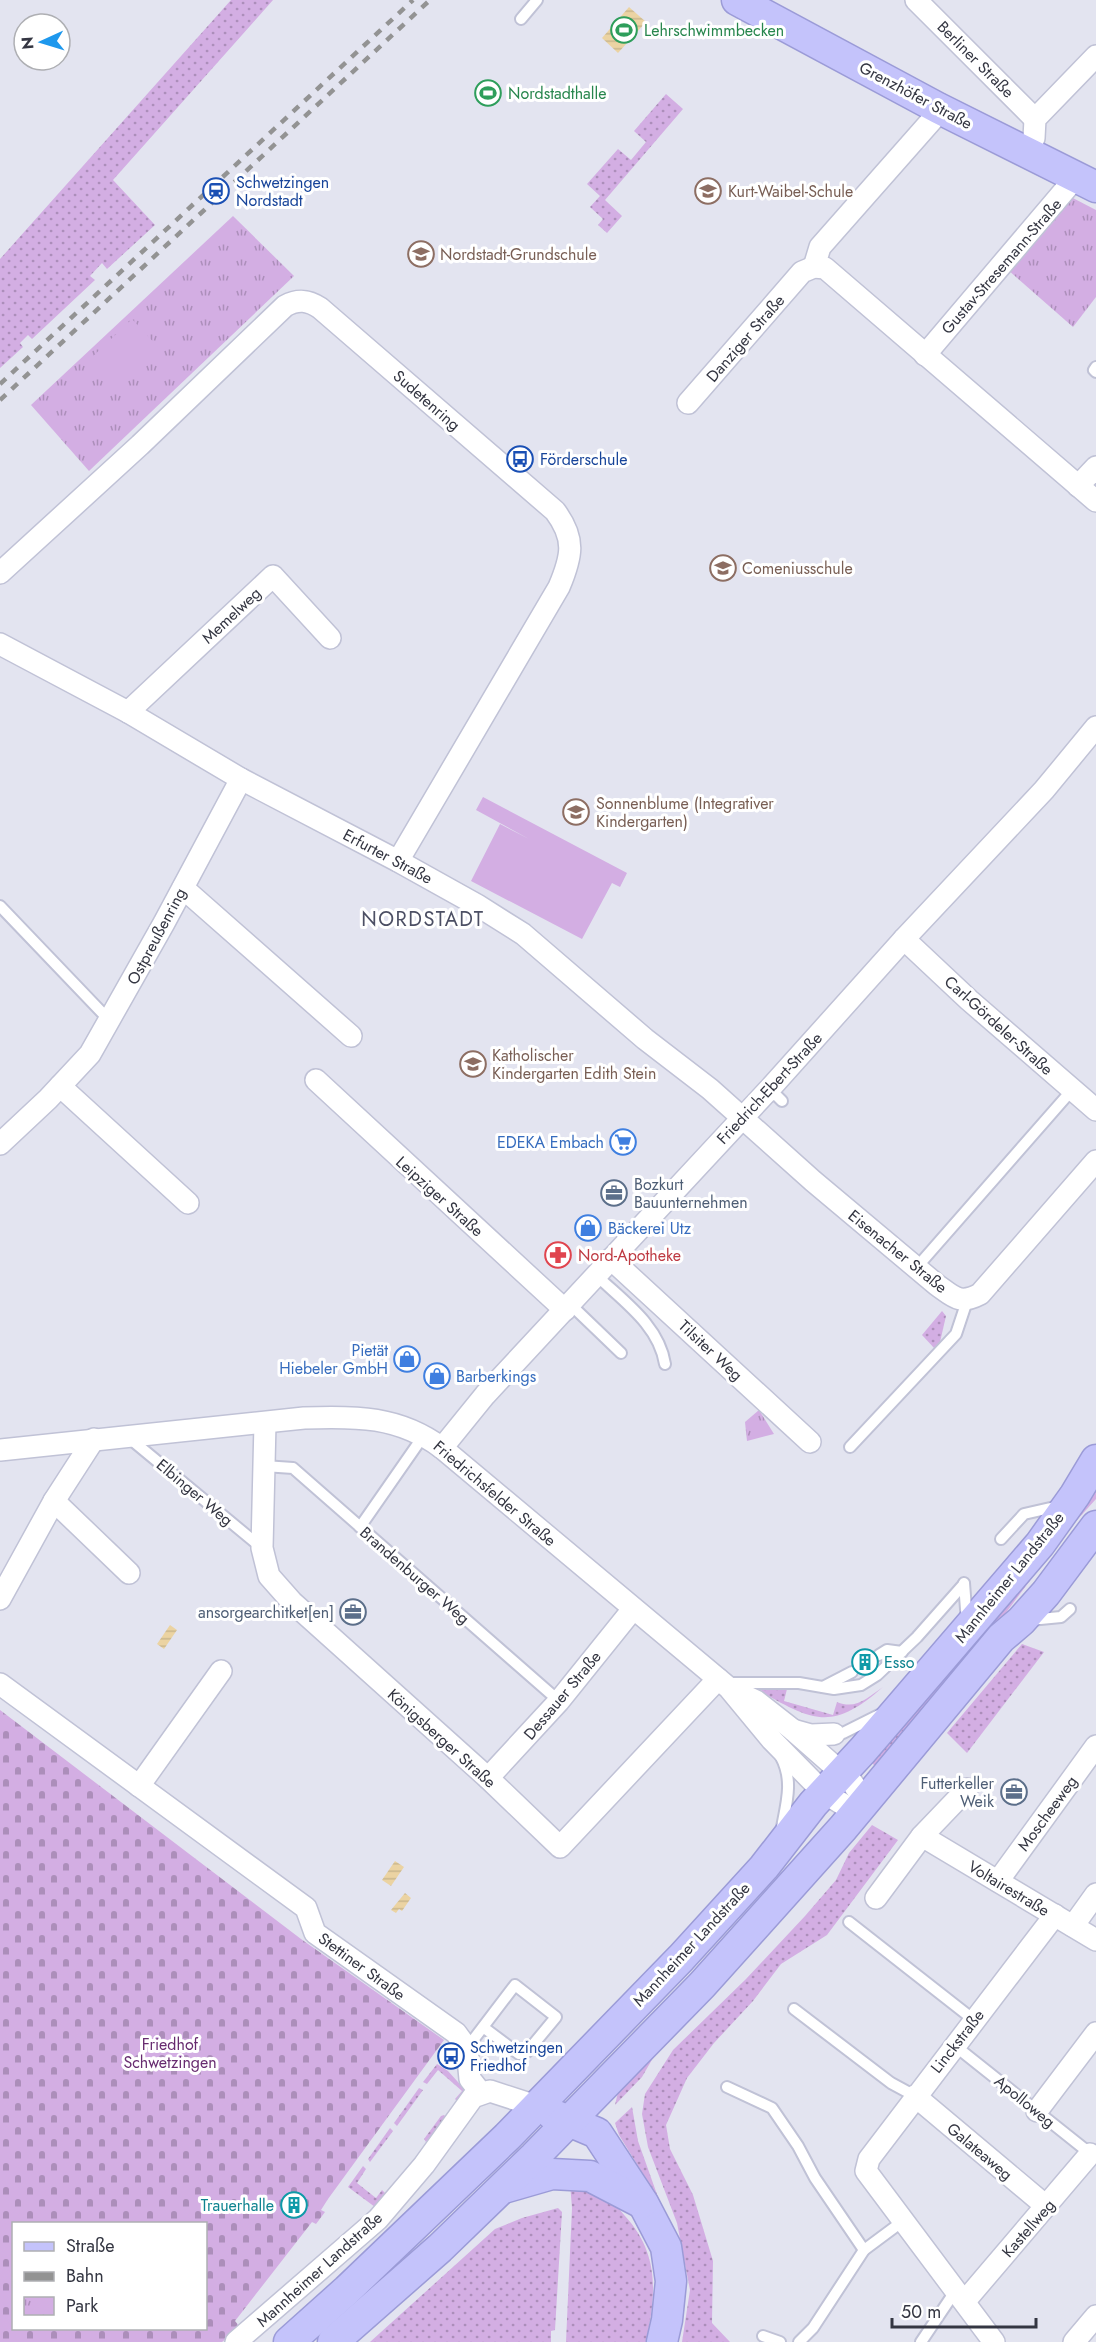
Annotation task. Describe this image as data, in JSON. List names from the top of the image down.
{
  "streets": {
    "main road": ["Grenzhöfer Straße", "Mannheimer Landstraße"],
    "street": [
      "Berliner Straße",
      "Gustav-Stresemann-Straße",
      "Danziger Straße",
      "Sudetenring",
      "Memelweg",
      "Erfurter Straße",
      "Ostpreußenring",
      "Carl-Gördeler-Straße",
      "Friedrich-Ebert-Straße",
      "Leipziger Straße",
      "Eisenacher Straße",
      "Tilsiter Weg",
      "Friedrichsfelder Straße",
      "Dessauer Straße",
      "Königsberger Straße",
      "Moscheeweg",
      "Voltairestraße",
      "Stettiner Straße",
      "Linckstraße",
      "Galateaweg",
      "Kastellweg"
    ],
    "lane": ["Elbinger Weg", "Brandenburger Weg", "Apolloweg"]
  },
  "crossings": [
    ["Grenzhöfer Straße", "Gustav-Stresemann-Straße"],
    ["Sudetenring", "Erfurter Straße"],
    ["Memelweg", "Erfurter Straße"],
    ["Erfurter Straße", "Ostpreußenring"],
    ["Erfurter Straße", "Friedrich-Ebert-Straße"],
    ["Erfurter Straße", "Eisenacher Straße"],
    ["Carl-Gördeler-Straße", "Friedrich-Ebert-Straße"],
    ["Friedrich-Ebert-Straße", "Leipziger Straße"],
    ["Friedrich-Ebert-Straße", "Eisenacher Straße"],
    ["Friedrich-Ebert-Straße", "Tilsiter Weg"],
    ["Friedrich-Ebert-Straße", "Friedrichsfelder Straße"],
    ["Elbinger Weg", "Friedrichsfelder Straße"],
    ["Elbinger Weg", "Königsberger Straße"],
    ["Friedrichsfelder Straße", "Mannheimer Landstraße"],
    ["Friedrichsfelder Straße", "Dessauer Straße"],
    ["Friedrichsfelder Straße", "Königsberger Straße"],
    ["Brandenburger Weg", "Dessauer Straße"],
    ["Brandenburger Weg", "Königsberger Straße"],
    ["Dessauer Straße", "Königsberger Straße"],
    ["Moscheeweg", "Voltairestraße"],
    ["Voltairestraße", "Linckstraße"],
    ["Linckstraße", "Apolloweg"],
    ["Linckstraße", "Galateaweg"],
    ["Apolloweg", "Kastellweg"],
    ["Galateaweg", "Kastellweg"]
  ],
  "districts": ["NORDSTADT"],
  "parks": ["Friedhof Schwetzingen"],
  "places": {
    "sports": ["Lehrschwimmbecken", "Nordstadthalle"],
    "station": ["Schwetzingen Nordstadt"],
    "school or university": [
      "Kurt-Waibel-Schule",
      "Nordstadt-Grundschule",
      "Comeniusschule",
      "Sonnenblume (Integrativer Kindergarten)",
      "Katholischer Kindergarten Edith Stein"
    ],
    "bus stop": ["Förderschule", "Schwetzingen Friedhof"],
    "supermarket": ["EDEKA Embach"],
    "office": ["Bozkurt Bauunternehmen", "ansorgearchitket[en]", "Futterkeller Weik"],
    "shop": ["Bäckerei Utz", "Pietät Hiebeler GmbH", "Barberkings"],
    "pharmacy": ["Nord-Apotheke"],
    "building": ["Esso", "Trauerhalle"]
  },
  "legend": ["Straße", "Bahn", "Park"],
  "scale_bar": "50 m",
  "north": "left"
}
